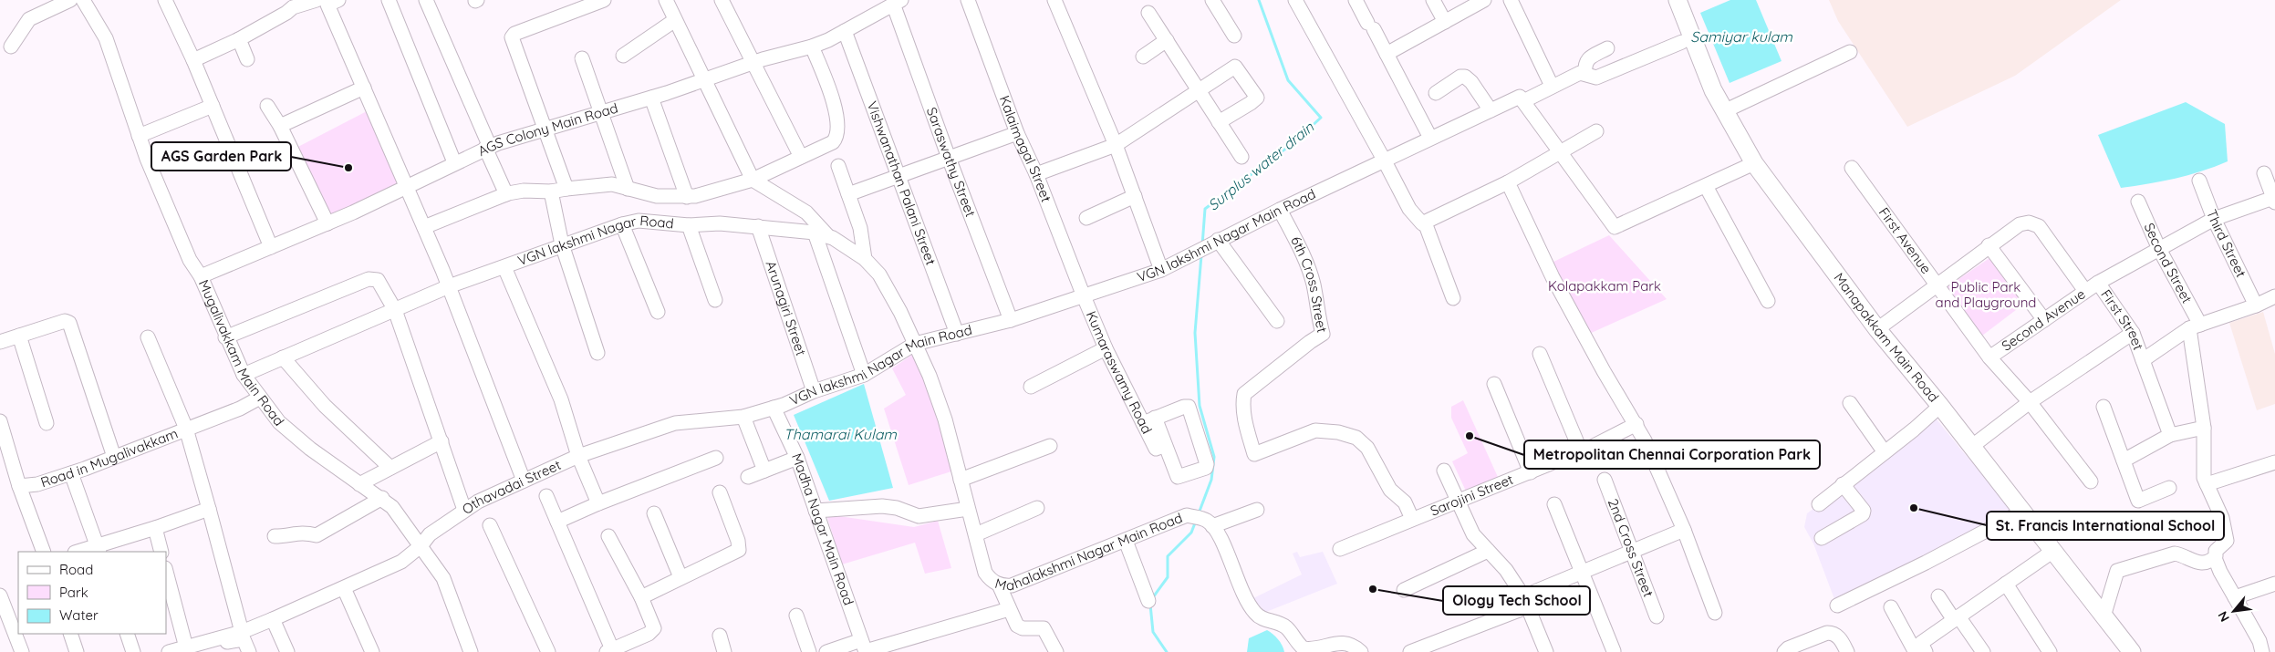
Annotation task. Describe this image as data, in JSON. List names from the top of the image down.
{
  "streets": {
    "main road": ["Manapakkam Main Road"],
    "street": [
      "AGS Colony Main Road",
      "Kalaimagal Street",
      "Saraswathy Street",
      "Vishwanathan Palani Street",
      "VGN lakshmi Nagar Main Road",
      "First Avenue",
      "Third Street",
      "VGN lakshmi Nagar Road",
      "Second Street",
      "6th Cross Street",
      "Arunagiri Street",
      "Second Avenue",
      "First Street",
      "Mugalivakkam Main Road",
      "Kumaraswamy Road",
      "Road in Mugalivakkam",
      "Othavadai Street",
      "Sarojini Street",
      "Madha Nagar Main Road",
      "Mahalakshmi Nagar Main Road",
      "2nd Cross Street"
    ]
  },
  "crossings": [
    ["AGS Colony Main Road", "Saraswathy Street"],
    ["AGS Colony Main Road", "Vishwanathan Palani Street"],
    ["AGS Colony Main Road", "Mugalivakkam Main Road"],
    ["Kalaimagal Street", "VGN lakshmi Nagar Main Road"],
    ["Kalaimagal Street", "Kumaraswamy Road"],
    ["Saraswathy Street", "VGN lakshmi Nagar Main Road"],
    ["Vishwanathan Palani Street", "VGN lakshmi Nagar Main Road"],
    ["VGN lakshmi Nagar Main Road", "VGN lakshmi Nagar Road"],
    ["VGN lakshmi Nagar Main Road", "6th Cross Street"],
    ["VGN lakshmi Nagar Main Road", "Arunagiri Street"],
    ["VGN lakshmi Nagar Main Road", "Kumaraswamy Road"],
    ["VGN lakshmi Nagar Main Road", "Othavadai Street"],
    ["VGN lakshmi Nagar Main Road", "Madha Nagar Main Road"],
    ["VGN lakshmi Nagar Main Road", "Mahalakshmi Nagar Main Road"],
    ["First Avenue", "Second Avenue"],
    ["Third Street", "Second Avenue"],
    ["VGN lakshmi Nagar Road", "Arunagiri Street"],
    ["VGN lakshmi Nagar Road", "Mugalivakkam Main Road"],
    ["VGN lakshmi Nagar Road", "Mahalakshmi Nagar Main Road"],
    ["Second Street", "Second Avenue"],
    ["6th Cross Street", "Sarojini Street"],
    ["Second Avenue", "First Street"],
    ["Mugalivakkam Main Road", "Road in Mugalivakkam"],
    ["Mugalivakkam Main Road", "Othavadai Street"],
    ["Othavadai Street", "Madha Nagar Main Road"]
  ],
  "water": ["Samiyar kulam", "Surplus water drain", "Thamarai Kulam"],
  "parks": ["Kolapakkam Park", "Public Park and Playground"],
  "places": [
    "AGS Garden Park",
    "Metropolitan Chennai Corporation Park",
    "St. Francis International School",
    "Ology Tech School"
  ],
  "legend": ["Road", "Park", "Water"],
  "north": "bottom left"
}
